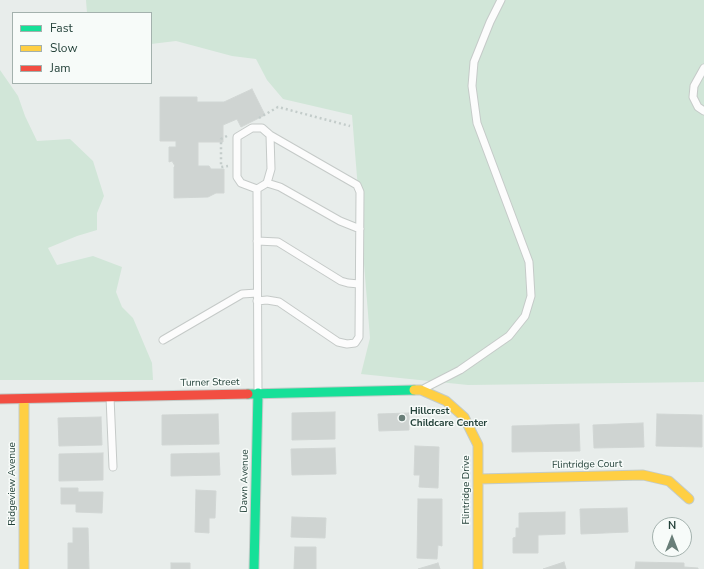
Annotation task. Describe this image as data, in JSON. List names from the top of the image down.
{
  "streets": {
    "street": [
      "Turner Street",
      "Flintridge Court",
      "Dawn Avenue",
      "Ridgeview Avenue",
      "Flintridge Drive"
    ]
  },
  "crossings": [
    ["Turner Street", "Dawn Avenue"],
    ["Turner Street", "Ridgeview Avenue"],
    ["Turner Street", "Flintridge Drive"],
    ["Flintridge Court", "Flintridge Drive"]
  ],
  "places": ["Hillcrest Childcare Center"],
  "legend": ["Fast", "Slow", "Jam"],
  "north": "top"
}
